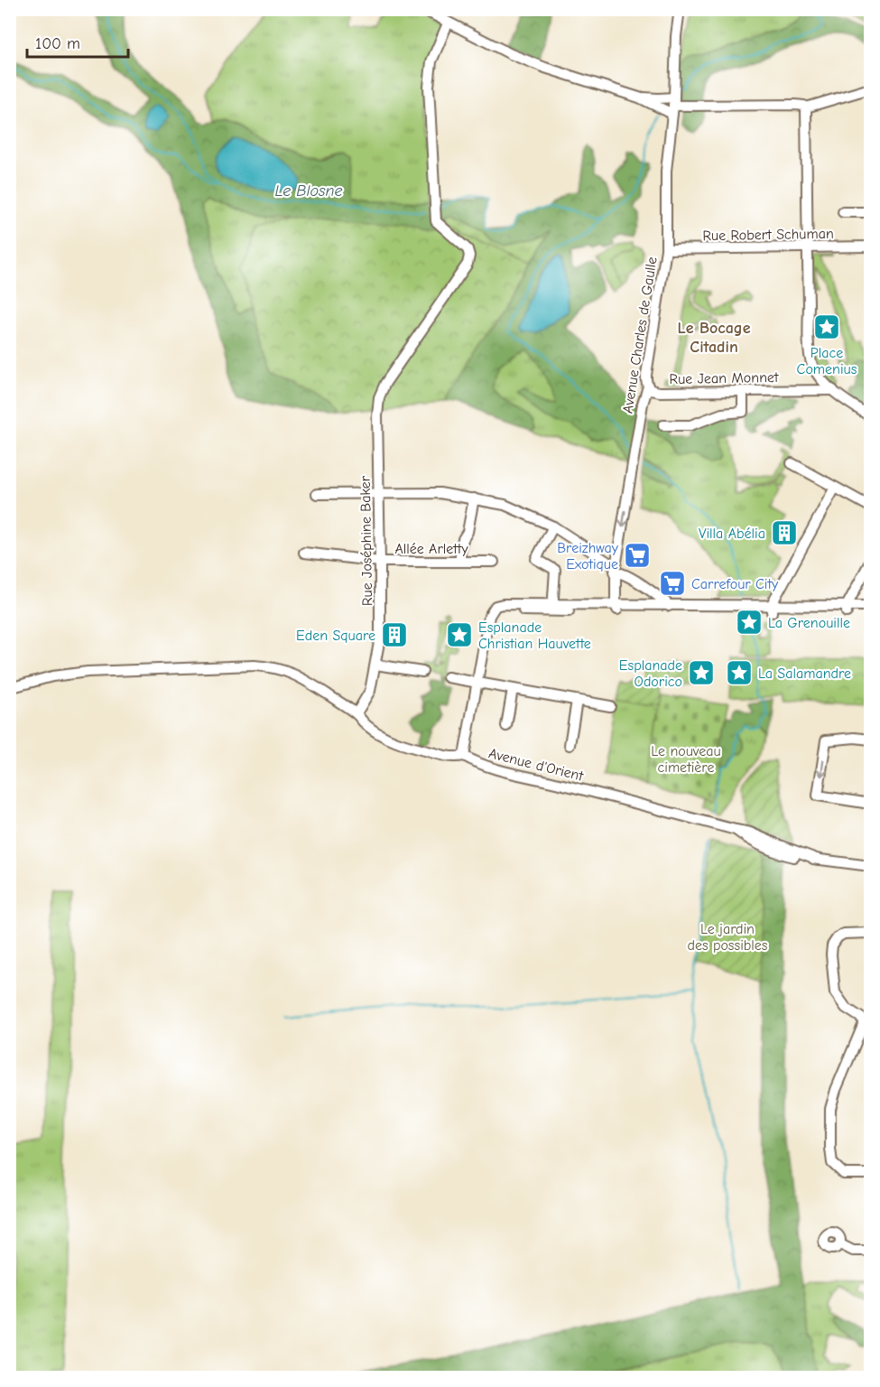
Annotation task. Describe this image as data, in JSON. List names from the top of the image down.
{
  "streets": {
    "street": [
      "Rue Robert Schuman",
      "Avenue Charles de Gaulle",
      "Rue Jean Monnet",
      "Rue Joséphine Baker",
      "Allée Arletty",
      "Avenue d'Orient"
    ]
  },
  "crossings": [
    ["Rue Robert Schuman", "Avenue Charles de Gaulle"],
    ["Avenue Charles de Gaulle", "Rue Jean Monnet"],
    ["Rue Joséphine Baker", "Allée Arletty"],
    ["Rue Joséphine Baker", "Avenue d'Orient"]
  ],
  "districts": ["Le Bocage Citadin"],
  "water": ["Le Blosne"],
  "parks": ["Le nouveau cimetière", "Le jardin des possibles"],
  "places": {
    "place": [
      "Place Comenius",
      "La Grenouille",
      "Esplanade Christian Hauvette",
      "Esplanade Odorico",
      "La Salamandre"
    ],
    "building": ["Villa Abélia", "Eden Square"],
    "supermarket": ["Breizhway Exotique", "Carrefour City"]
  },
  "scale_bar": "100 m"
}
